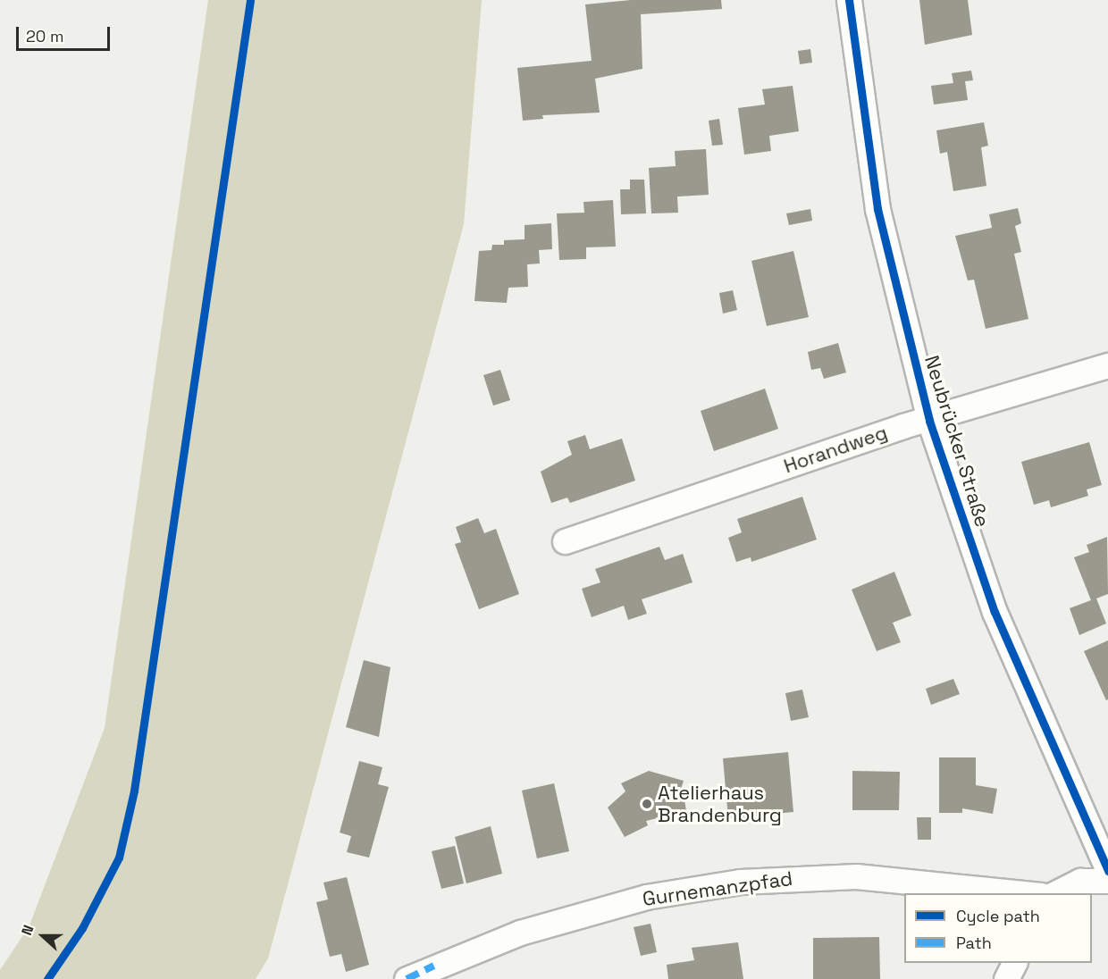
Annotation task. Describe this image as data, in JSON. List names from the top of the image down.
{
  "streets": {
    "street": ["Neubrücker Straße", "Horandweg", "Gurnemanzpfad"]
  },
  "crossings": [
    ["Neubrücker Straße", "Horandweg"]
  ],
  "places": ["Atelierhaus Brandenburg"],
  "legend": ["Cycle path", "Path"],
  "scale_bar": "20 m",
  "north": "left"
}
